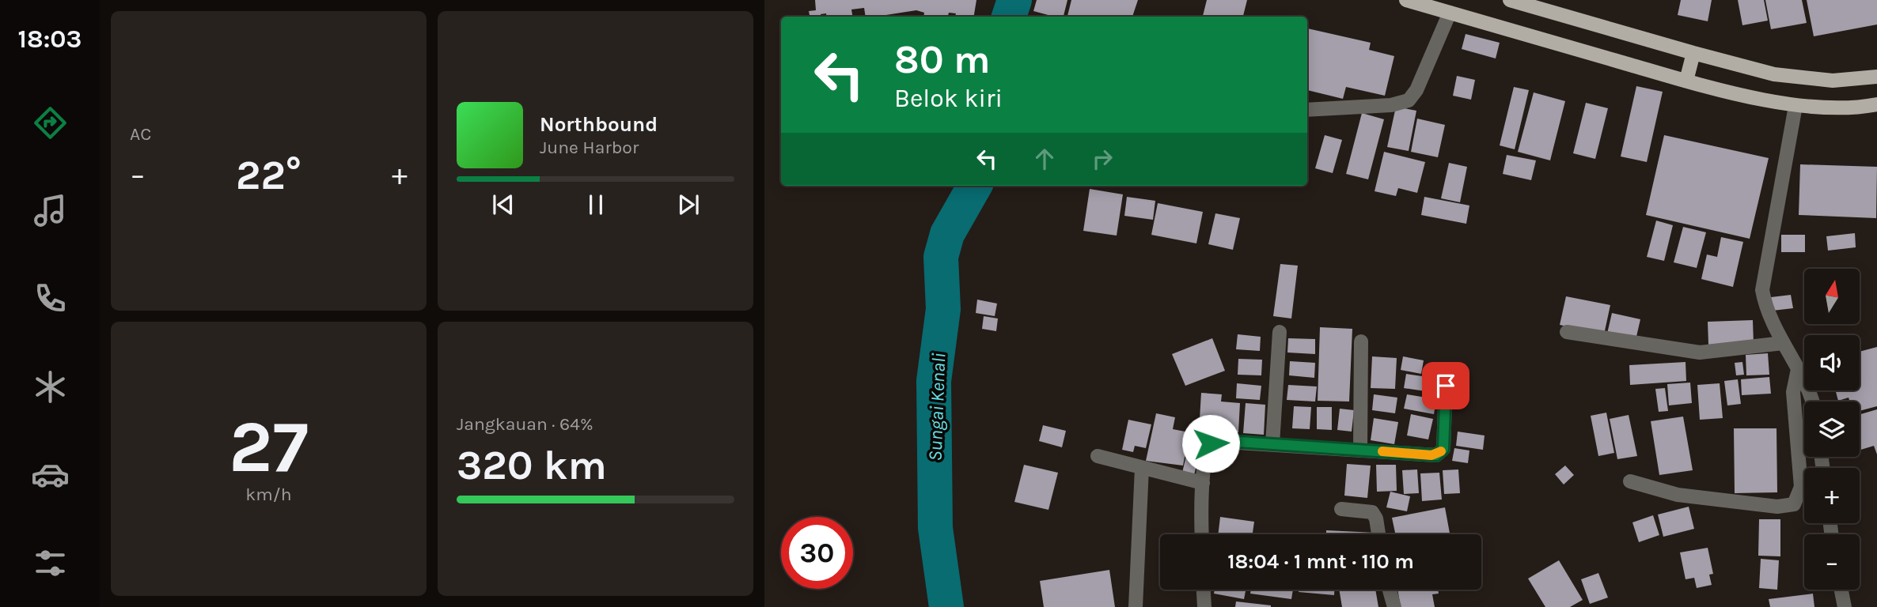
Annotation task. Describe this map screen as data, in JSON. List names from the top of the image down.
{
  "water": ["Sungai Kenali"],
  "north": "top",
  "page": {
    "tabs": "18:03",
    "tile": [
      "AC",
      ["27", "km/h"],
      ["Jangkauan · 64%", "320 km"]
    ],
    "turn": ["80 m", "Belok kiri"],
    "song": ["Northbound", "June Harbor"],
    "heat": ["−", "22°", "+"],
    "map_buttons": ["+", "−"],
    "limit": "30",
    "trip": "18:04 · 1 mnt · 110 m"
  }
}
